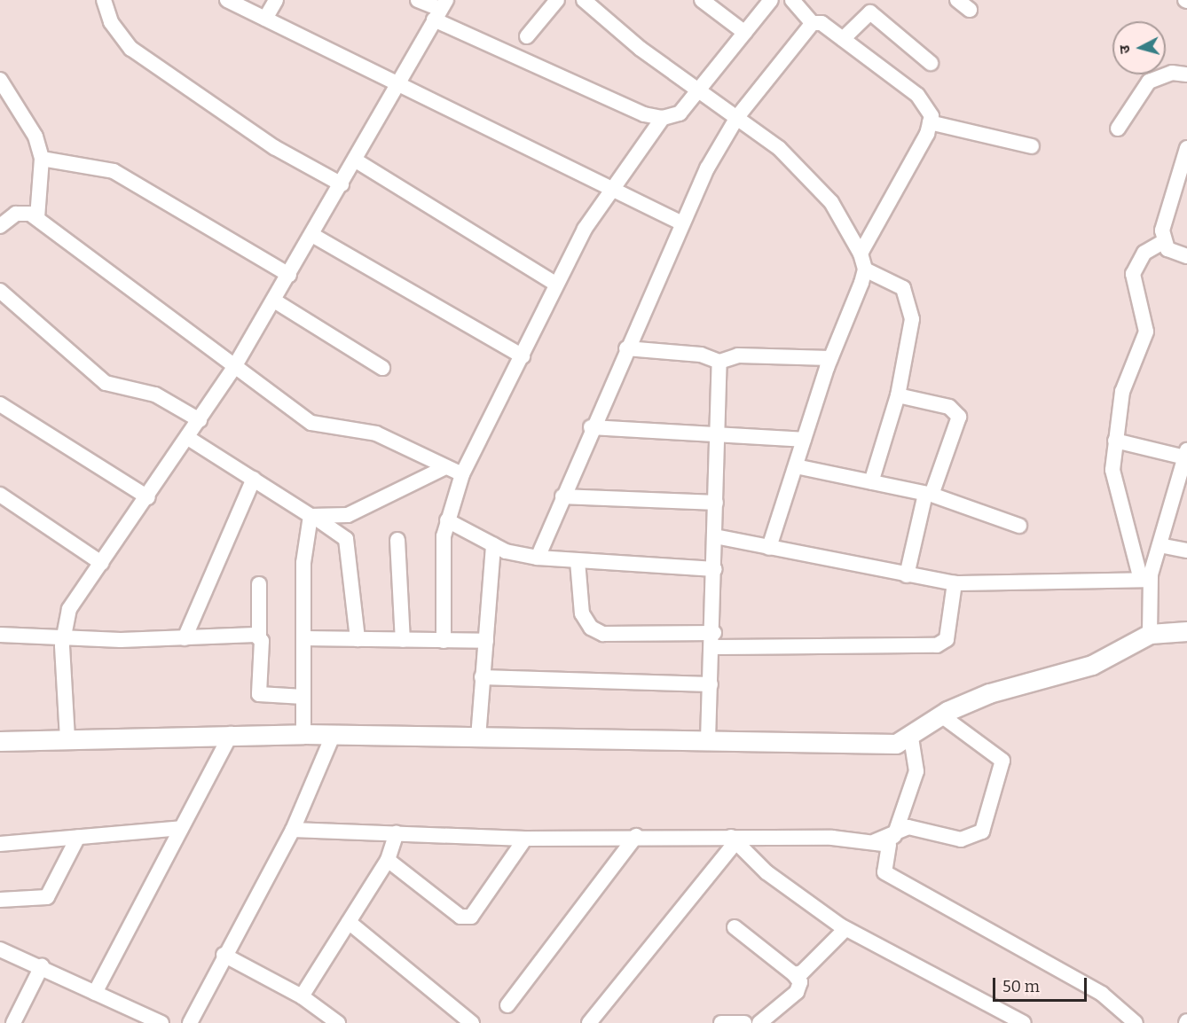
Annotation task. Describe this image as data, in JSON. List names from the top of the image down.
{
  "scale_bar": "50 m",
  "north": "left"
}
